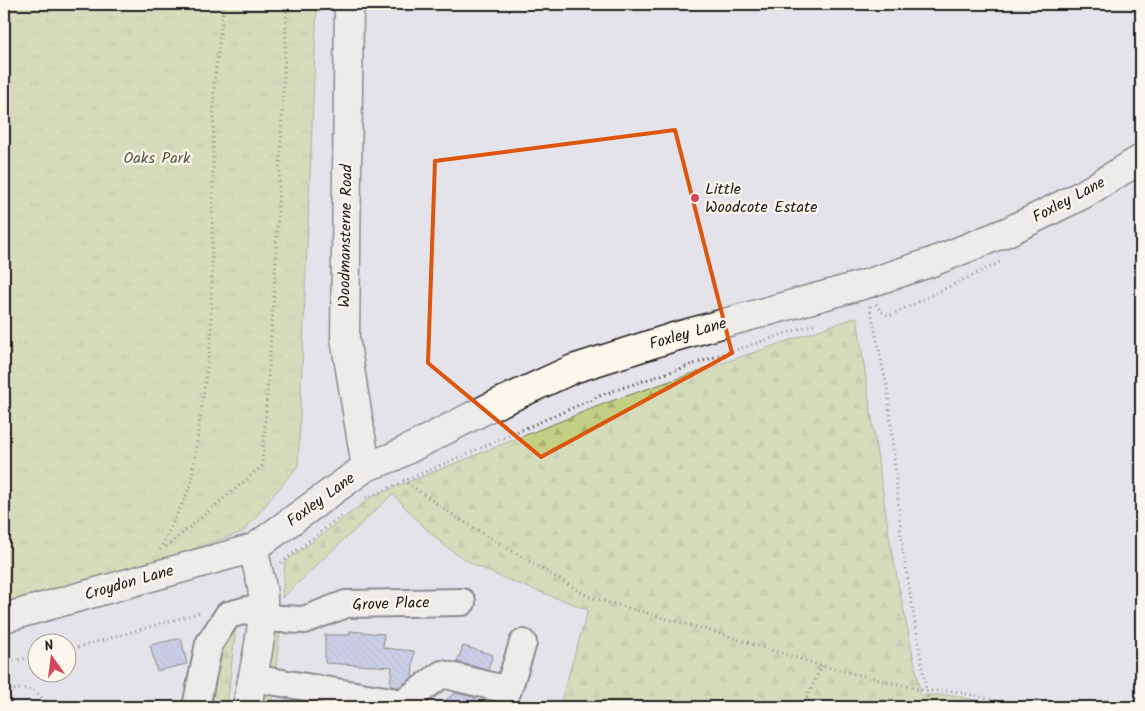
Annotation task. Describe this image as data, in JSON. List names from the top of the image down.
{
  "streets": {
    "main road": ["Foxley Lane", "Woodmansterne Road", "Croydon Lane"],
    "street": ["Grove Place"]
  },
  "crossings": [
    ["Foxley Lane", "Woodmansterne Road"],
    ["Foxley Lane", "Croydon Lane"]
  ],
  "parks": ["Oaks Park"],
  "places": ["Little Woodcote Estate"],
  "north": "top"
}
